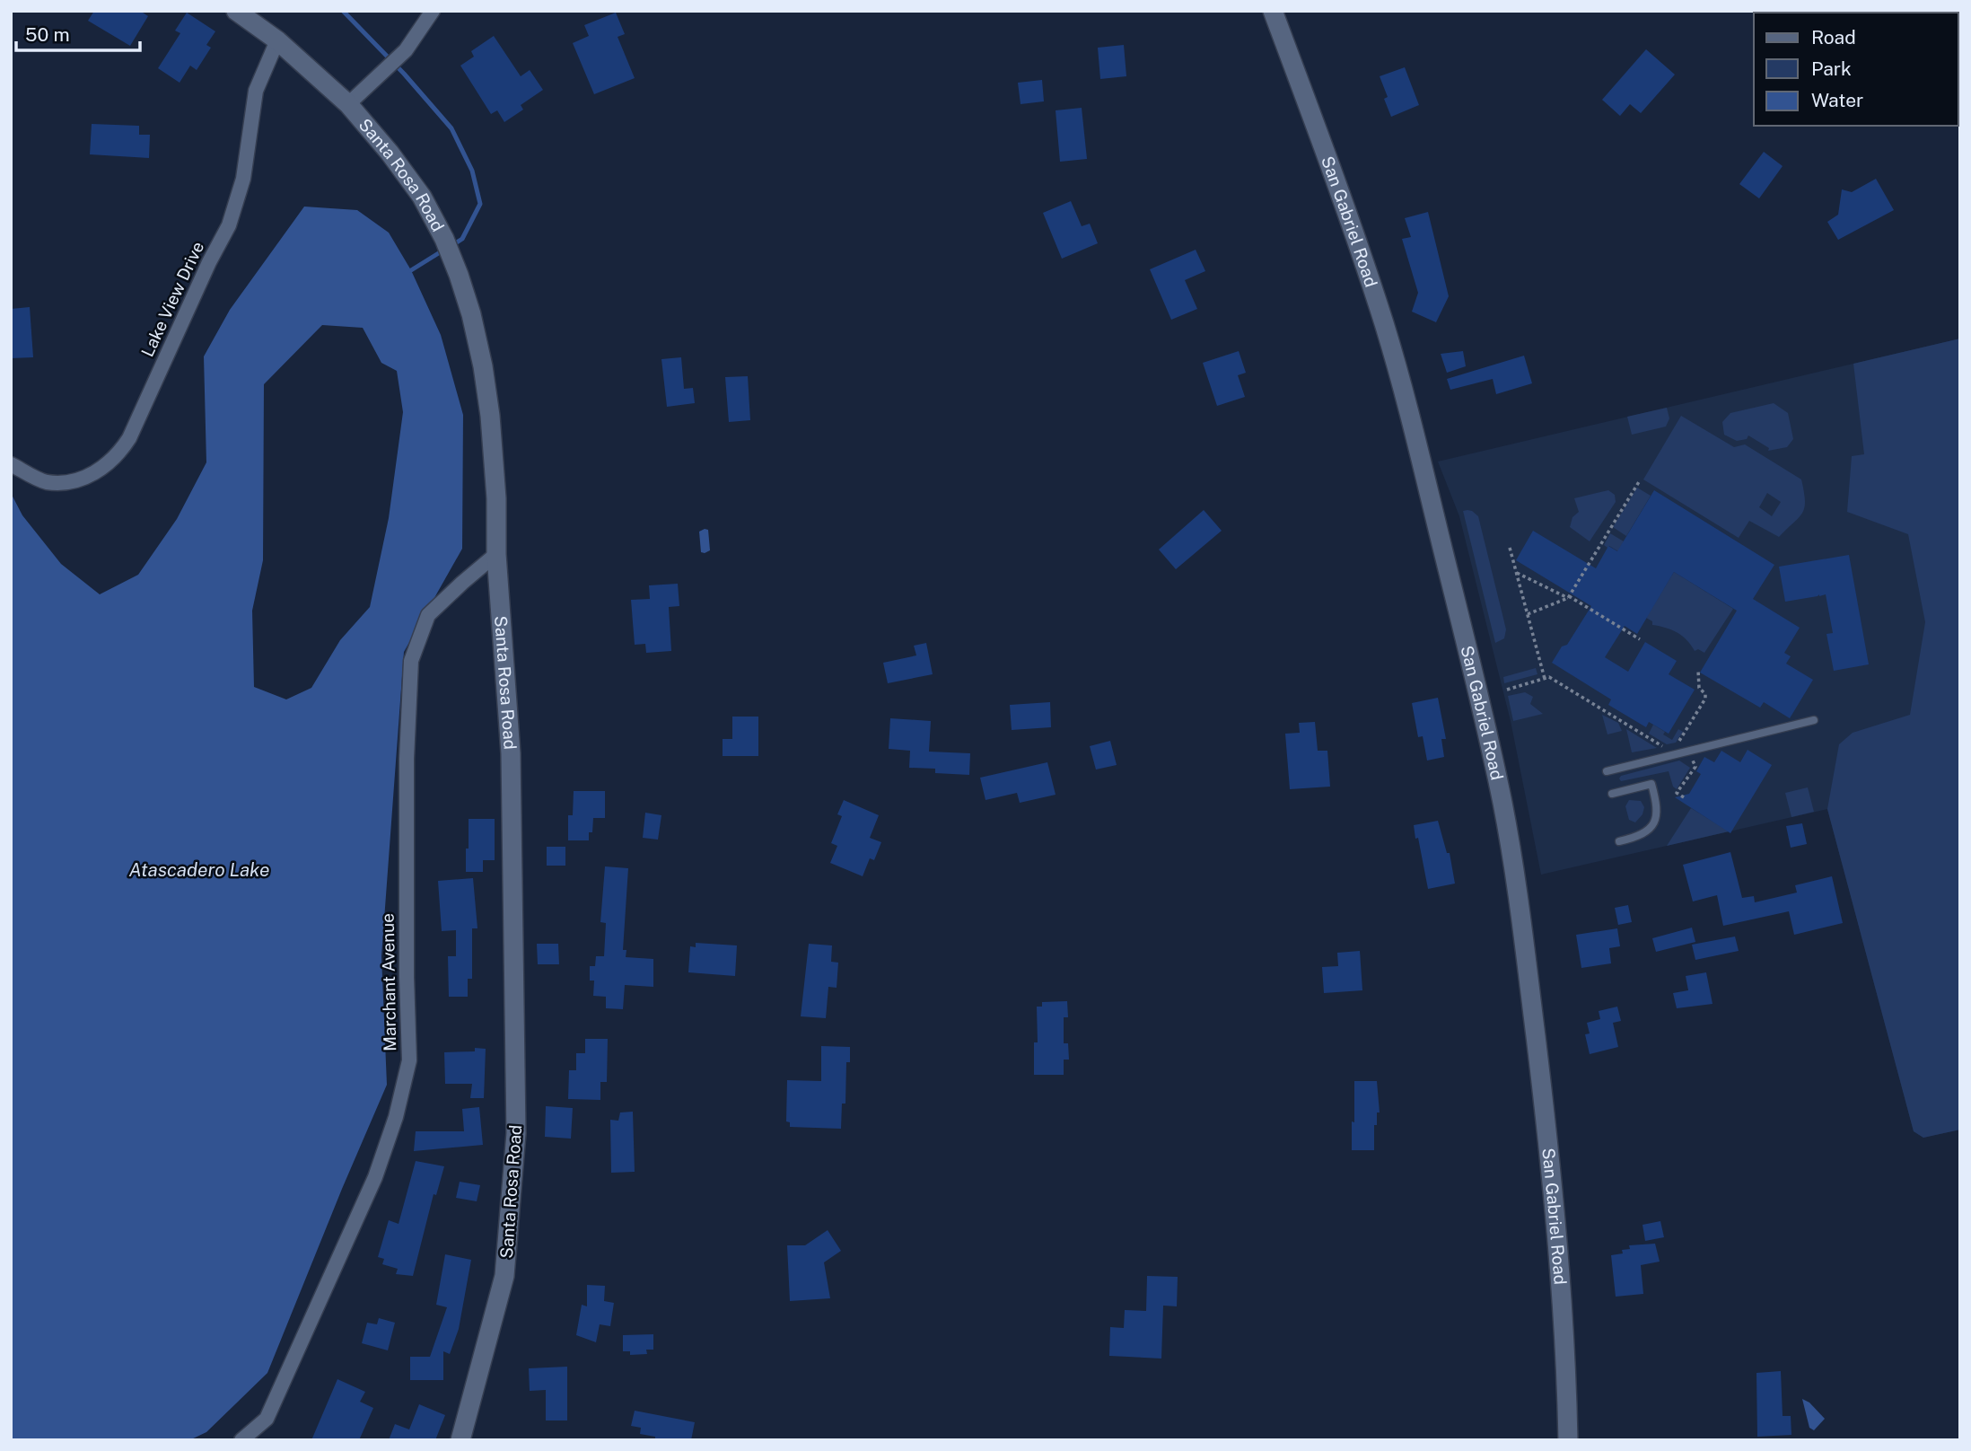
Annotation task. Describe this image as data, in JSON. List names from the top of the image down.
{
  "streets": {
    "street": [
      "Santa Rosa Road",
      "San Gabriel Road",
      "Lake View Drive",
      "Marchant Avenue"
    ]
  },
  "crossings": [
    ["Santa Rosa Road", "Lake View Drive"],
    ["Santa Rosa Road", "Marchant Avenue"]
  ],
  "water": ["Atascadero Lake"],
  "legend": ["Road", "Park", "Water"],
  "scale_bar": "50 m"
}
